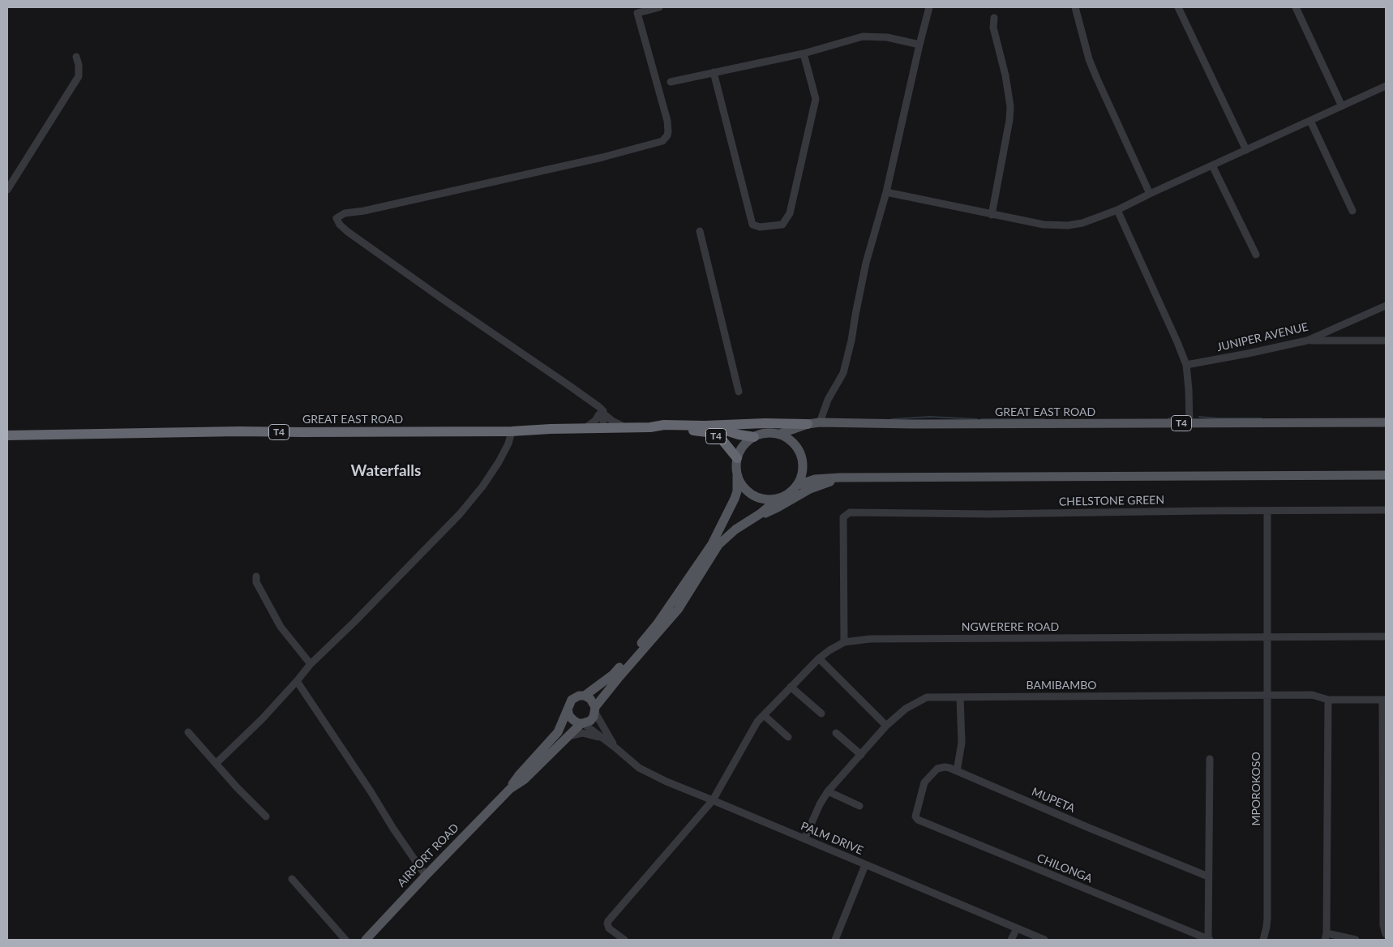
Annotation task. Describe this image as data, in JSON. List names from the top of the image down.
{
  "streets": {
    "highway": ["GREAT EAST ROAD", "T4"],
    "main road": ["AIRPORT ROAD"],
    "street": [
      "JUNIPER AVENUE",
      "CHELSTONE GREEN",
      "NGWERERE ROAD",
      "BAMIBAMBO",
      "MPOROKOSO",
      "MUPETA",
      "PALM DRIVE",
      "CHILONGA"
    ]
  },
  "crossings": [
    ["GREAT EAST ROAD", "T4"],
    ["CHELSTONE GREEN", "NGWERERE ROAD"],
    ["CHELSTONE GREEN", "MPOROKOSO"],
    ["NGWERERE ROAD", "MPOROKOSO"],
    ["NGWERERE ROAD", "PALM DRIVE"],
    ["BAMIBAMBO", "MPOROKOSO"],
    ["BAMIBAMBO", "PALM DRIVE"],
    ["MUPETA", "CHILONGA"],
    ["PALM DRIVE", "AIRPORT ROAD"]
  ],
  "districts": ["Waterfalls"]
}
